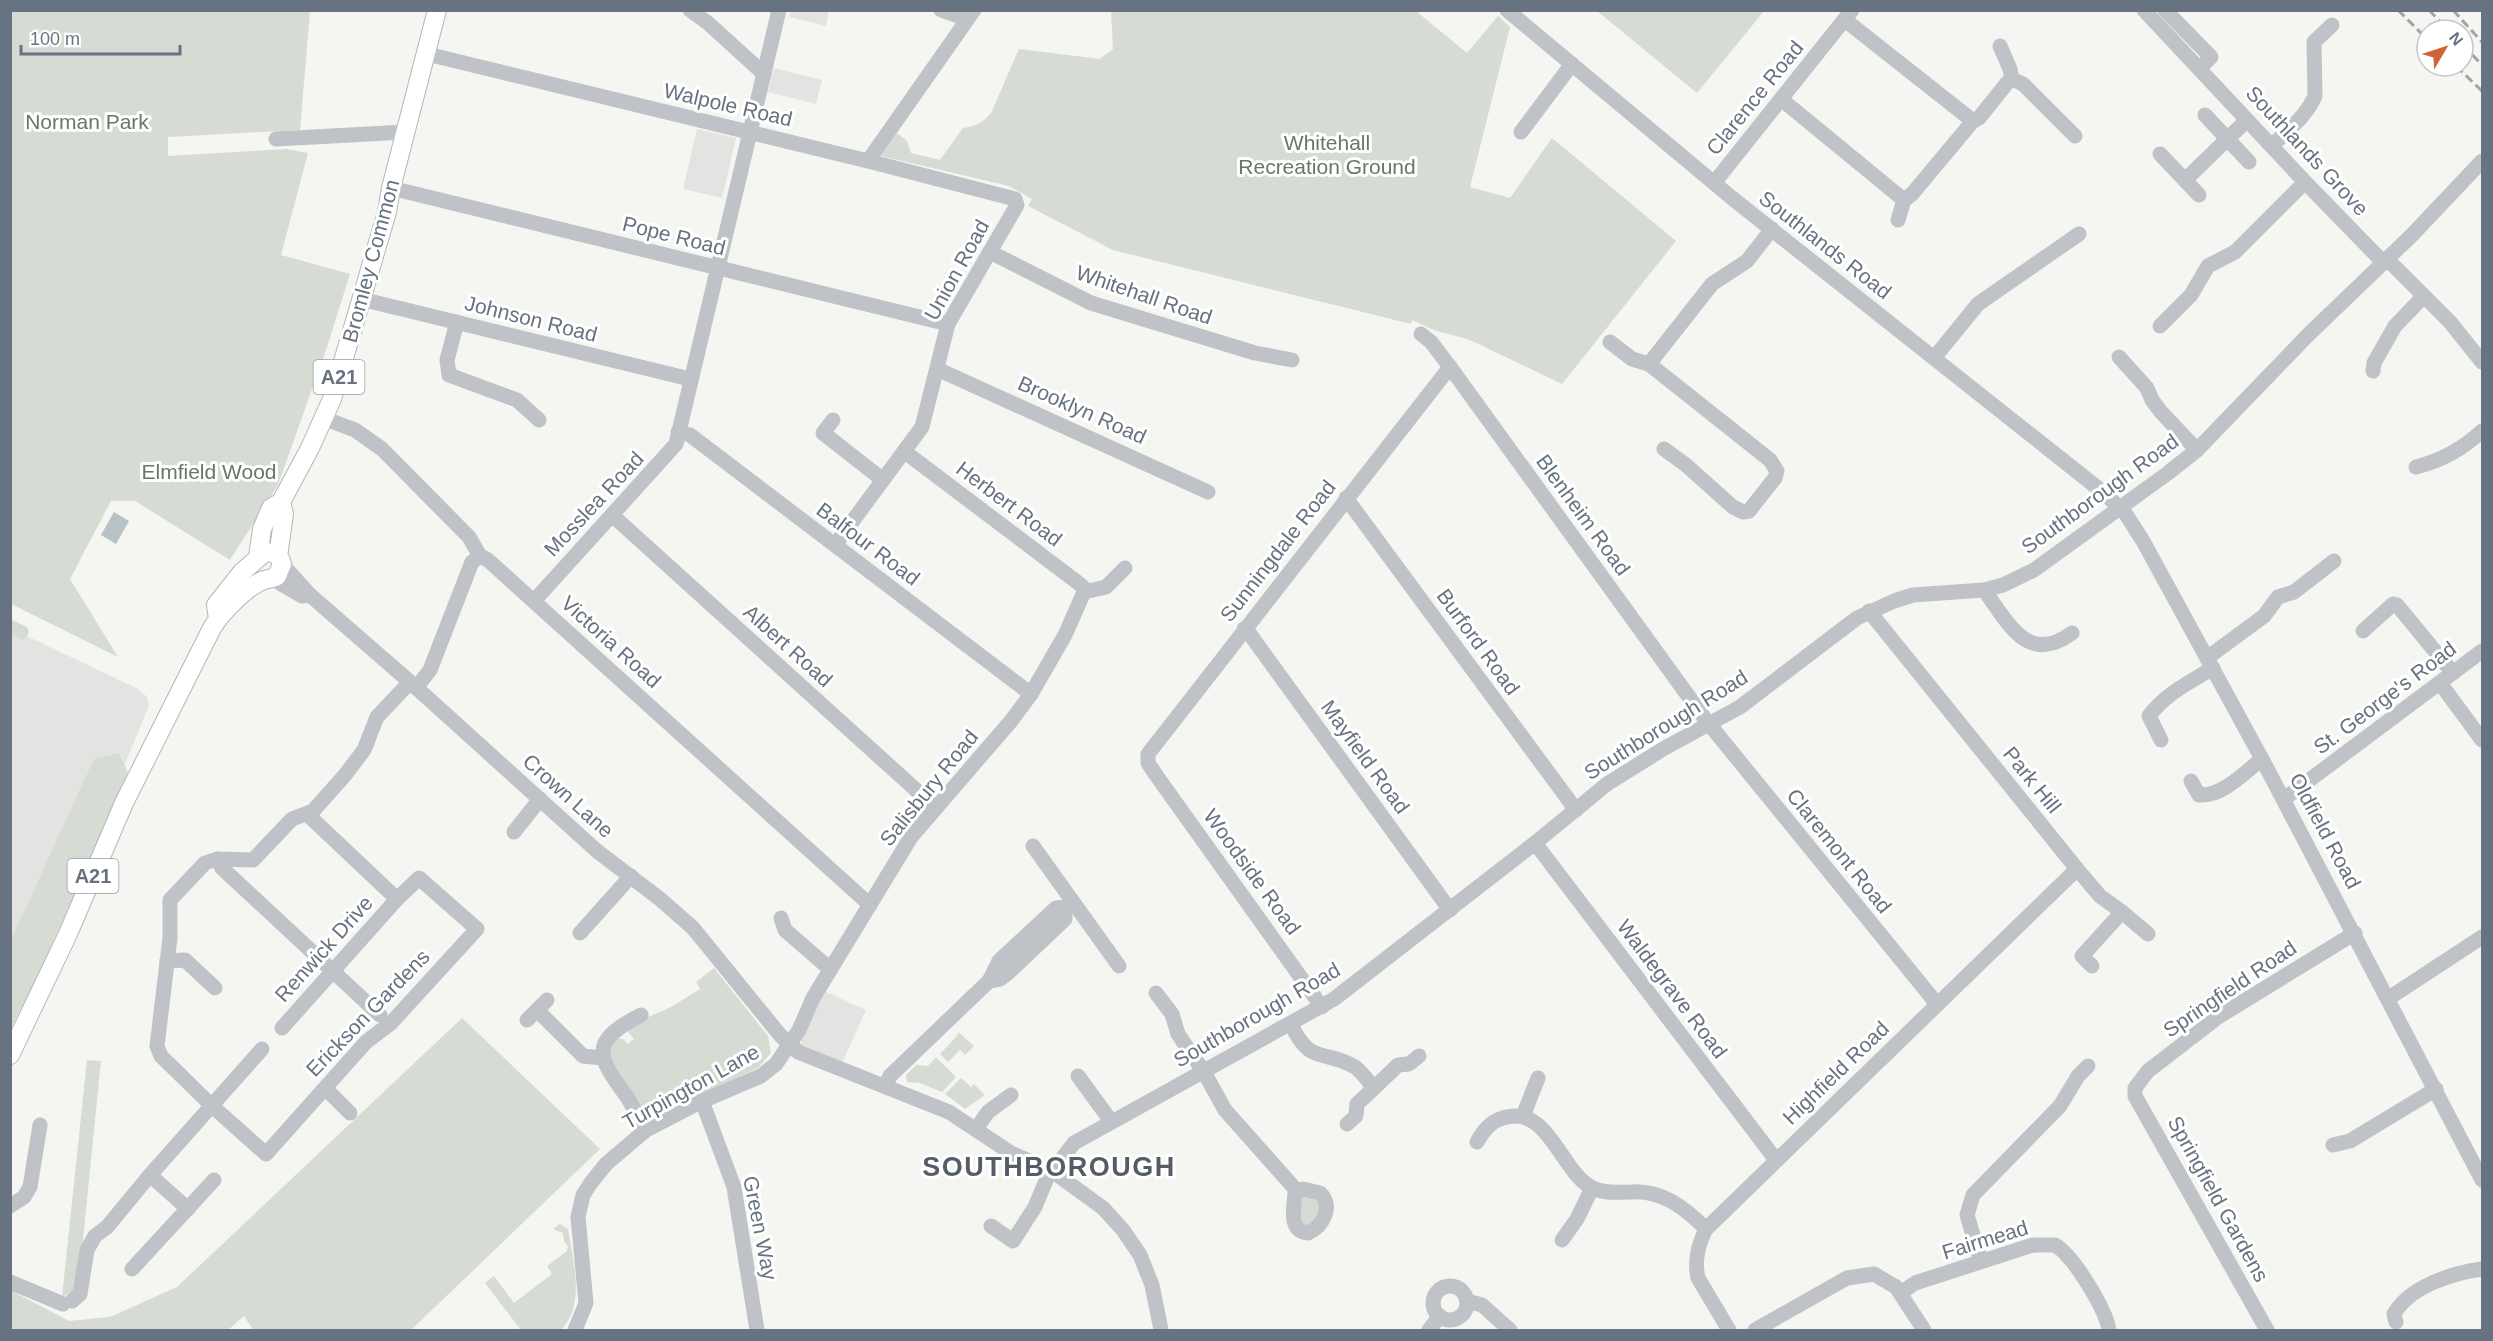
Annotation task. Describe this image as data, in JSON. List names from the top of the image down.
{
  "streets": {
    "main road": ["Bromley Common", "A21"],
    "street": [
      "Clarence Road",
      "Walpole Road",
      "Southlands Grove",
      "Pope Road",
      "Southlands Road",
      "Union Road",
      "Whitehall Road",
      "Johnson Road",
      "Brooklyn Road",
      "Southborough Road",
      "Mosslea Road",
      "Herbert Road",
      "Blenheim Road",
      "Balfour Road",
      "Sunningdale Road",
      "Victoria Road",
      "Burford Road",
      "Albert Road",
      "St. George's Road",
      "Mayfield Road",
      "Park Hill",
      "Salisbury Road",
      "Crown Lane",
      "Oldfield Road",
      "Claremont Road",
      "Woodside Road",
      "Renwick Drive",
      "Waldegrave Road",
      "Springfield Road",
      "Erickson Gardens",
      "Highfield Road",
      "Turpington Lane",
      "Springfield Gardens",
      "Green Way",
      "Fairmead"
    ]
  },
  "crossings": [
    ["Clarence Road", "Southlands Road"],
    ["Walpole Road", "Bromley Common"],
    ["Walpole Road", "Union Road"],
    ["Walpole Road", "Mosslea Road"],
    ["Southlands Grove", "Southborough Road"],
    ["Pope Road", "Bromley Common"],
    ["Pope Road", "Union Road"],
    ["Pope Road", "Mosslea Road"],
    ["Southlands Road", "Southborough Road"],
    ["Southlands Road", "Oldfield Road"],
    ["Bromley Common", "Johnson Road"],
    ["Bromley Common", "A21"],
    ["Bromley Common", "Victoria Road"],
    ["Bromley Common", "Crown Lane"],
    ["Union Road", "Whitehall Road"],
    ["Union Road", "Brooklyn Road"],
    ["Union Road", "Herbert Road"],
    ["Union Road", "Balfour Road"],
    ["Johnson Road", "Mosslea Road"],
    ["A21", "Crown Lane"],
    ["Southborough Road", "Blenheim Road"],
    ["Southborough Road", "Burford Road"],
    ["Southborough Road", "Mayfield Road"],
    ["Southborough Road", "Park Hill"],
    ["Southborough Road", "Crown Lane"],
    ["Southborough Road", "Oldfield Road"],
    ["Southborough Road", "Claremont Road"],
    ["Southborough Road", "Woodside Road"],
    ["Southborough Road", "Waldegrave Road"],
    ["Mosslea Road", "Balfour Road"],
    ["Mosslea Road", "Victoria Road"],
    ["Mosslea Road", "Albert Road"],
    ["Herbert Road", "Salisbury Road"],
    ["Blenheim Road", "Sunningdale Road"],
    ["Blenheim Road", "Claremont Road"],
    ["Balfour Road", "Salisbury Road"],
    ["Sunningdale Road", "Burford Road"],
    ["Sunningdale Road", "Mayfield Road"],
    ["Sunningdale Road", "Woodside Road"],
    ["Victoria Road", "Salisbury Road"],
    ["Albert Road", "Salisbury Road"],
    ["St. George's Road", "Oldfield Road"],
    ["Park Hill", "Highfield Road"],
    ["Salisbury Road", "Crown Lane"],
    ["Salisbury Road", "Turpington Lane"],
    ["Crown Lane", "Turpington Lane"],
    ["Oldfield Road", "Springfield Road"],
    ["Claremont Road", "Highfield Road"],
    ["Renwick Drive", "Erickson Gardens"],
    ["Waldegrave Road", "Highfield Road"],
    ["Springfield Road", "Springfield Gardens"],
    ["Turpington Lane", "Green Way"]
  ],
  "districts": ["SOUTHBOROUGH"],
  "parks": ["Norman Park", "Whitehall Recreation Ground", "Elmfield Wood"],
  "scale_bar": "100 m",
  "north": "top right"
}
